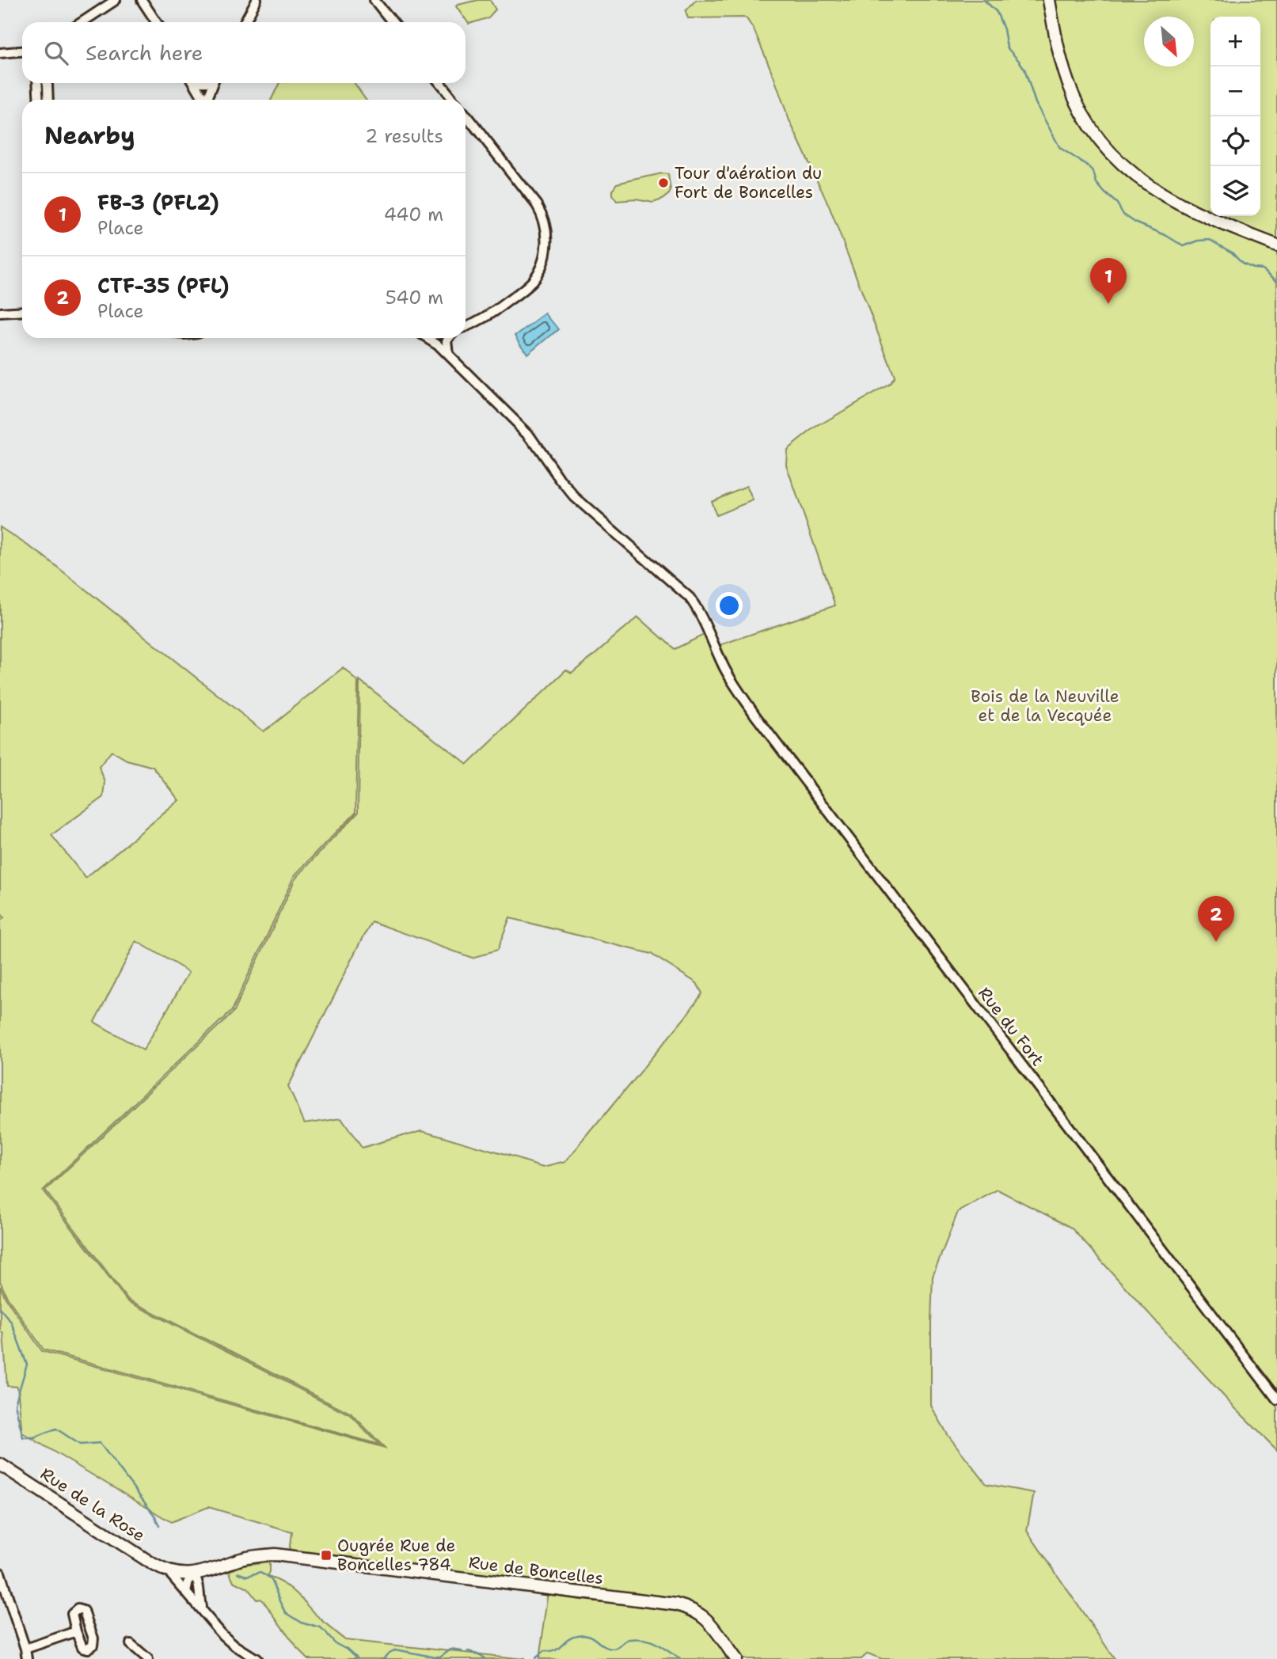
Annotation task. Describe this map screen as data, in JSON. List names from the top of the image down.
{
  "streets": {
    "main road": ["Rue de la Rose", "Rue de Boncelles"],
    "street": ["Rue du Fort"]
  },
  "crossings": [
    ["Rue de la Rose", "Rue de Boncelles"]
  ],
  "parks": ["Bois de la Neuville et de la Vecquée"],
  "places": {
    "other": ["Tour d'aération du Fort de Boncelles"],
    "transit": ["Ougrée Rue de Boncelles 784"]
  },
  "north": "bottom right",
  "page": {
    "map_buttons": ["+", "−"],
    "search": "Search here",
    "heading": ["Nearby", "2 results"],
    "list": [
      {
        "mark": "1",
        "name": "FB-3 (PFL2)",
        "note": "Place",
        "value": "440 m"
      },
      {
        "mark": "2",
        "name": "CTF-35 (PFL)",
        "note": "Place",
        "value": "540 m"
      }
    ],
    "pins": ["1", "2"]
  }
}
